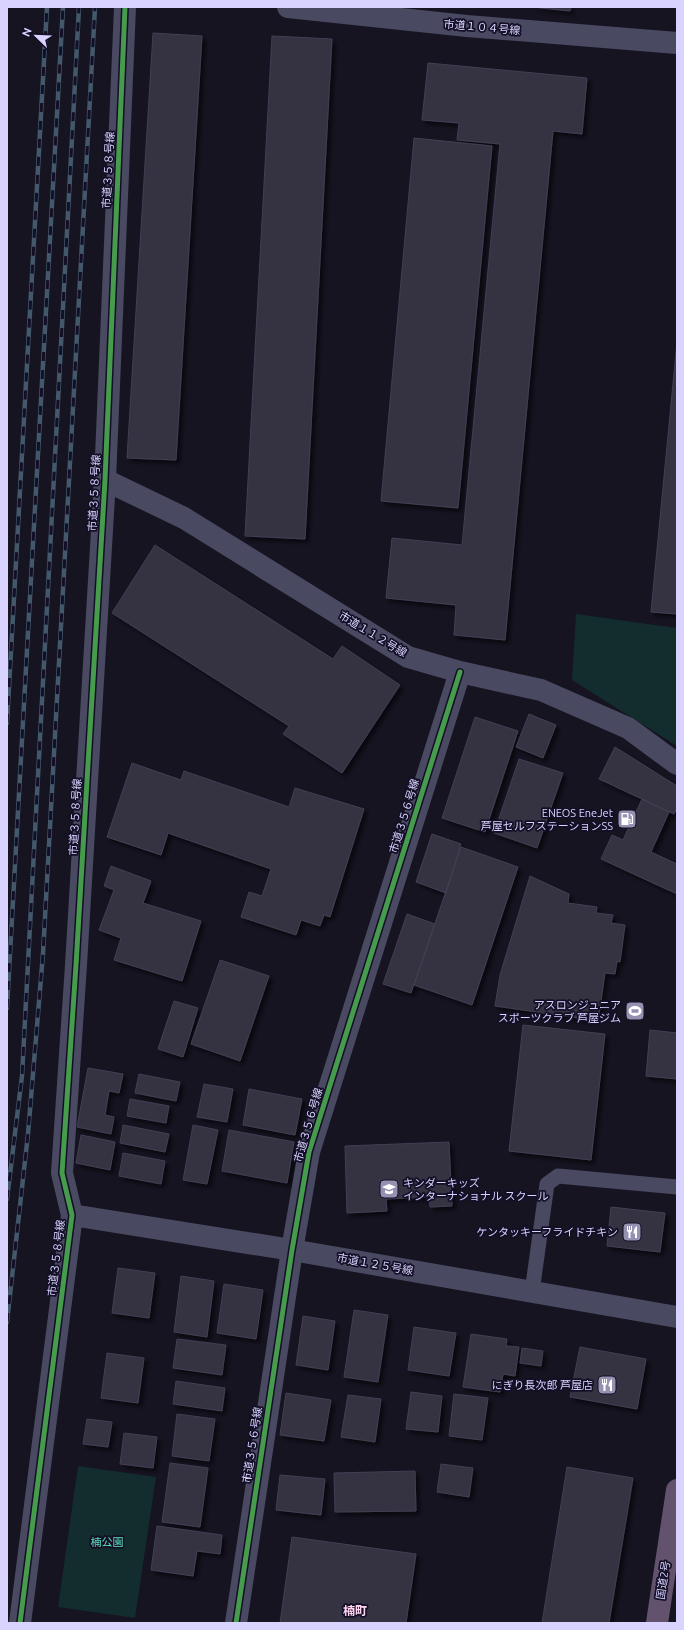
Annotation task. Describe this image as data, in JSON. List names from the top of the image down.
{
  "streets": {
    "highway": ["国道2号"],
    "street": [
      "市道１０４号線",
      "市道３５８号線",
      "市道１１２号線",
      "市道３５６号線",
      "市道１２５号線"
    ]
  },
  "crossings": [
    ["市道３５８号線", "市道１１２号線"],
    ["市道３５８号線", "市道１２５号線"],
    ["市道１１２号線", "市道３５６号線"],
    ["市道３５６号線", "市道１２５号線"]
  ],
  "districts": ["楠町"],
  "parks": ["楠公園"],
  "places": {
    "fuel station": ["ENEOS EneJet 芦屋セルフステーションSS"],
    "sports": ["アスロンジュニア スポーツクラブ 芦屋ジム"],
    "school or university": ["キンダーキッズ インターナショナル スクール"],
    "restaurant": ["ケンタッキーフライドチキン", "にぎり長次郎 芦屋店"]
  },
  "north": "top left"
}
